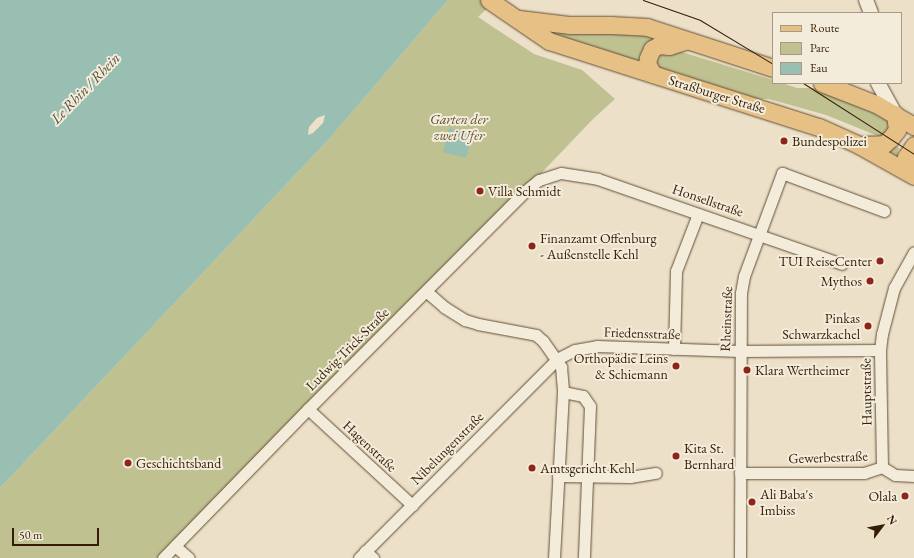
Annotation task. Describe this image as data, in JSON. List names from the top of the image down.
{
  "streets": {
    "main road": ["Straßburger Straße"],
    "street": [
      "Honsellstraße",
      "Rheinstraße",
      "Friedensstraße",
      "Ludwig-Trick-Straße",
      "Hauptstraße",
      "Hagenstraße",
      "Nibelungenstraße",
      "Gewerbestraße"
    ]
  },
  "crossings": [
    ["Honsellstraße", "Rheinstraße"],
    ["Honsellstraße", "Ludwig-Trick-Straße"],
    ["Rheinstraße", "Friedensstraße"],
    ["Rheinstraße", "Gewerbestraße"],
    ["Friedensstraße", "Hauptstraße"],
    ["Friedensstraße", "Nibelungenstraße"],
    ["Ludwig-Trick-Straße", "Hagenstraße"],
    ["Hauptstraße", "Gewerbestraße"],
    ["Hagenstraße", "Nibelungenstraße"]
  ],
  "water": ["Le Rhin / Rhein"],
  "parks": ["Garten der zwei Ufer"],
  "places": [
    "Bundespolizei",
    "Villa Schmidt",
    "Finanzamt Offenburg - Außenstelle Kehl",
    "TUI ReiseCenter",
    "Mythos",
    "Pinkas Schwarzkachel",
    "Orthopädie Leins & Schiemann",
    "Klara Wertheimer",
    "Kita St. Bernhard",
    "Geschichtsband",
    "Amtsgericht Kehl",
    "Olala",
    "Ali Baba's Imbiss"
  ],
  "legend": ["Route", "Parc", "Eau"],
  "scale_bar": "50 m",
  "north": "top right"
}
